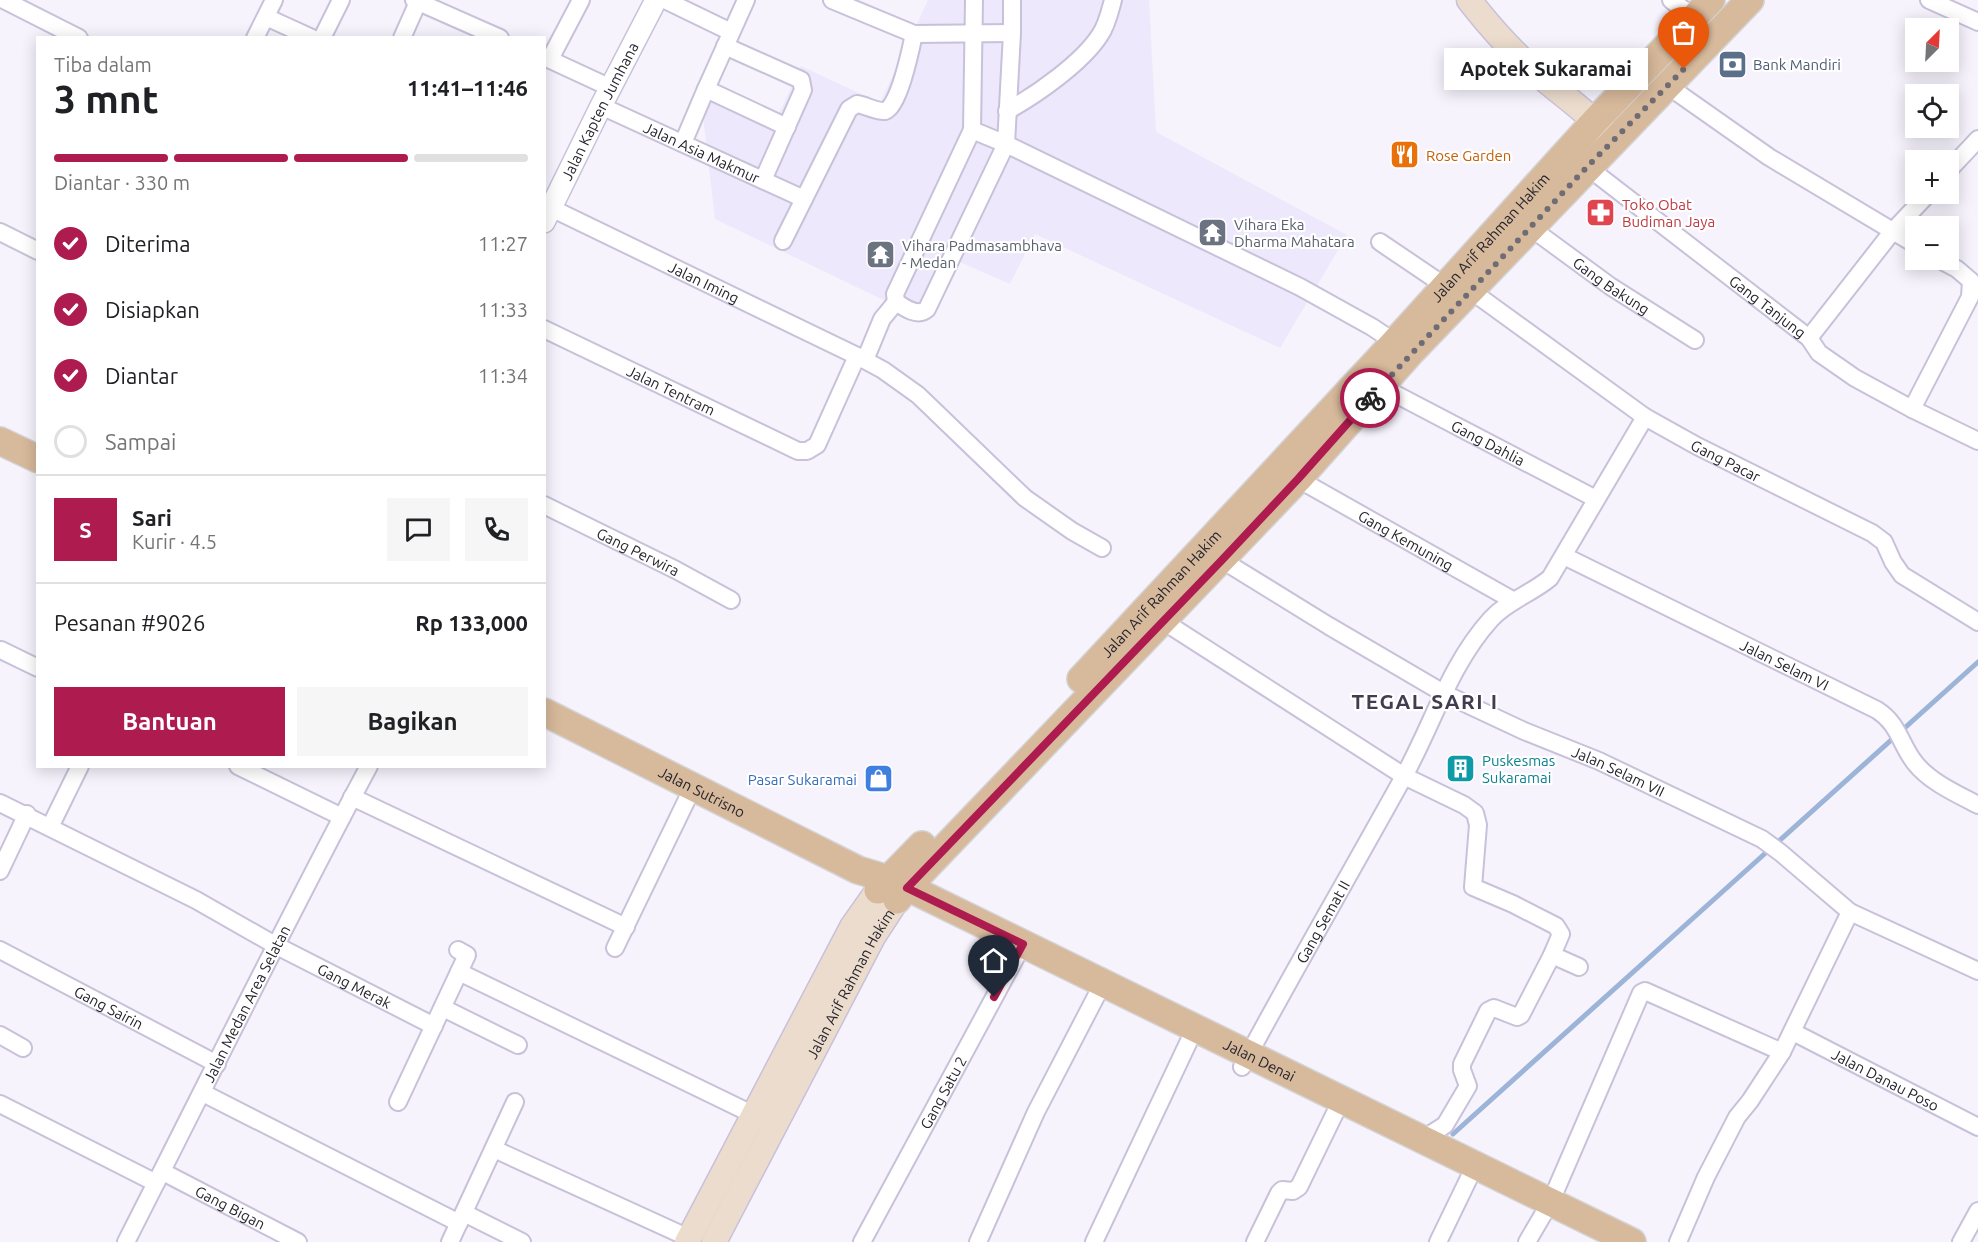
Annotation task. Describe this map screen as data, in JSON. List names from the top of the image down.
{
  "streets": {
    "main road": ["Jalan Arif Rahman Hakim", "Jalan Sutrisno", "Jalan Denai"],
    "street": [
      "Jalan Kapten Jumhana",
      "Jalan Asia Makmur",
      "Jalan Iming",
      "Gang Bakung",
      "Gang Tanjung",
      "Jalan Tentram",
      "Gang Dahlia",
      "Gang Pacar",
      "Gang Kemuning",
      "Gang Perwira",
      "Jalan Selam VI",
      "Jalan Selam VII",
      "Gang Semat II",
      "Gang Merak",
      "Jalan Medan Area Selatan",
      "Gang Sairin",
      "Jalan Danau Poso",
      "Gang Satu 2",
      "Gang Bigan"
    ]
  },
  "crossings": [
    ["Jalan Kapten Jumhana", "Jalan Asia Makmur"],
    ["Jalan Kapten Jumhana", "Jalan Iming"],
    ["Jalan Arif Rahman Hakim", "Gang Bakung"],
    ["Jalan Arif Rahman Hakim", "Gang Tanjung"],
    ["Jalan Arif Rahman Hakim", "Gang Dahlia"],
    ["Jalan Arif Rahman Hakim", "Gang Pacar"],
    ["Jalan Arif Rahman Hakim", "Gang Kemuning"],
    ["Jalan Arif Rahman Hakim", "Jalan Selam VII"],
    ["Jalan Arif Rahman Hakim", "Jalan Sutrisno"],
    ["Jalan Arif Rahman Hakim", "Jalan Denai"],
    ["Jalan Iming", "Jalan Tentram"],
    ["Gang Dahlia", "Gang Semat II"],
    ["Gang Pacar", "Gang Semat II"],
    ["Gang Kemuning", "Gang Semat II"],
    ["Jalan Selam VI", "Gang Semat II"],
    ["Jalan Selam VII", "Gang Semat II"],
    ["Jalan Sutrisno", "Jalan Denai"],
    ["Gang Semat II", "Jalan Denai"],
    ["Gang Merak", "Jalan Medan Area Selatan"],
    ["Jalan Medan Area Selatan", "Gang Sairin"],
    ["Jalan Medan Area Selatan", "Gang Bigan"],
    ["Jalan Denai", "Gang Satu 2"]
  ],
  "districts": ["TEGAL SARI I"],
  "places": {
    "bank": ["Bank Mandiri"],
    "other": ["Apotek Sukaramai"],
    "restaurant": ["Rose Garden"],
    "pharmacy": ["Toko Obat Budiman Jaya"],
    "temple": ["Vihara Eka Dharma Mahatara", "Vihara Padmasambhava - Medan"],
    "building": ["Puskesmas Sukaramai"],
    "shop": ["Pasar Sukaramai"]
  },
  "north": "top right",
  "page": {
    "map_buttons": ["+", "−"],
    "heading": ["3 mnt", "Tiba dalam", "11:41–11:46"],
    "panel": [
      "Sari",
      "Kurir · 4.5",
      "Pesanan #9026",
      "Rp 133,000"
    ],
    "bubble": "Apotek Sukaramai",
    "bar": "Diantar · 330 m",
    "list": [
      ["Diterima", "11:27"],
      ["Disiapkan", "11:33"],
      ["Diantar", "11:34"],
      "Sampai"
    ],
    "round": "S",
    "buttons": ["Bantuan", "Bagikan"]
  }
}
